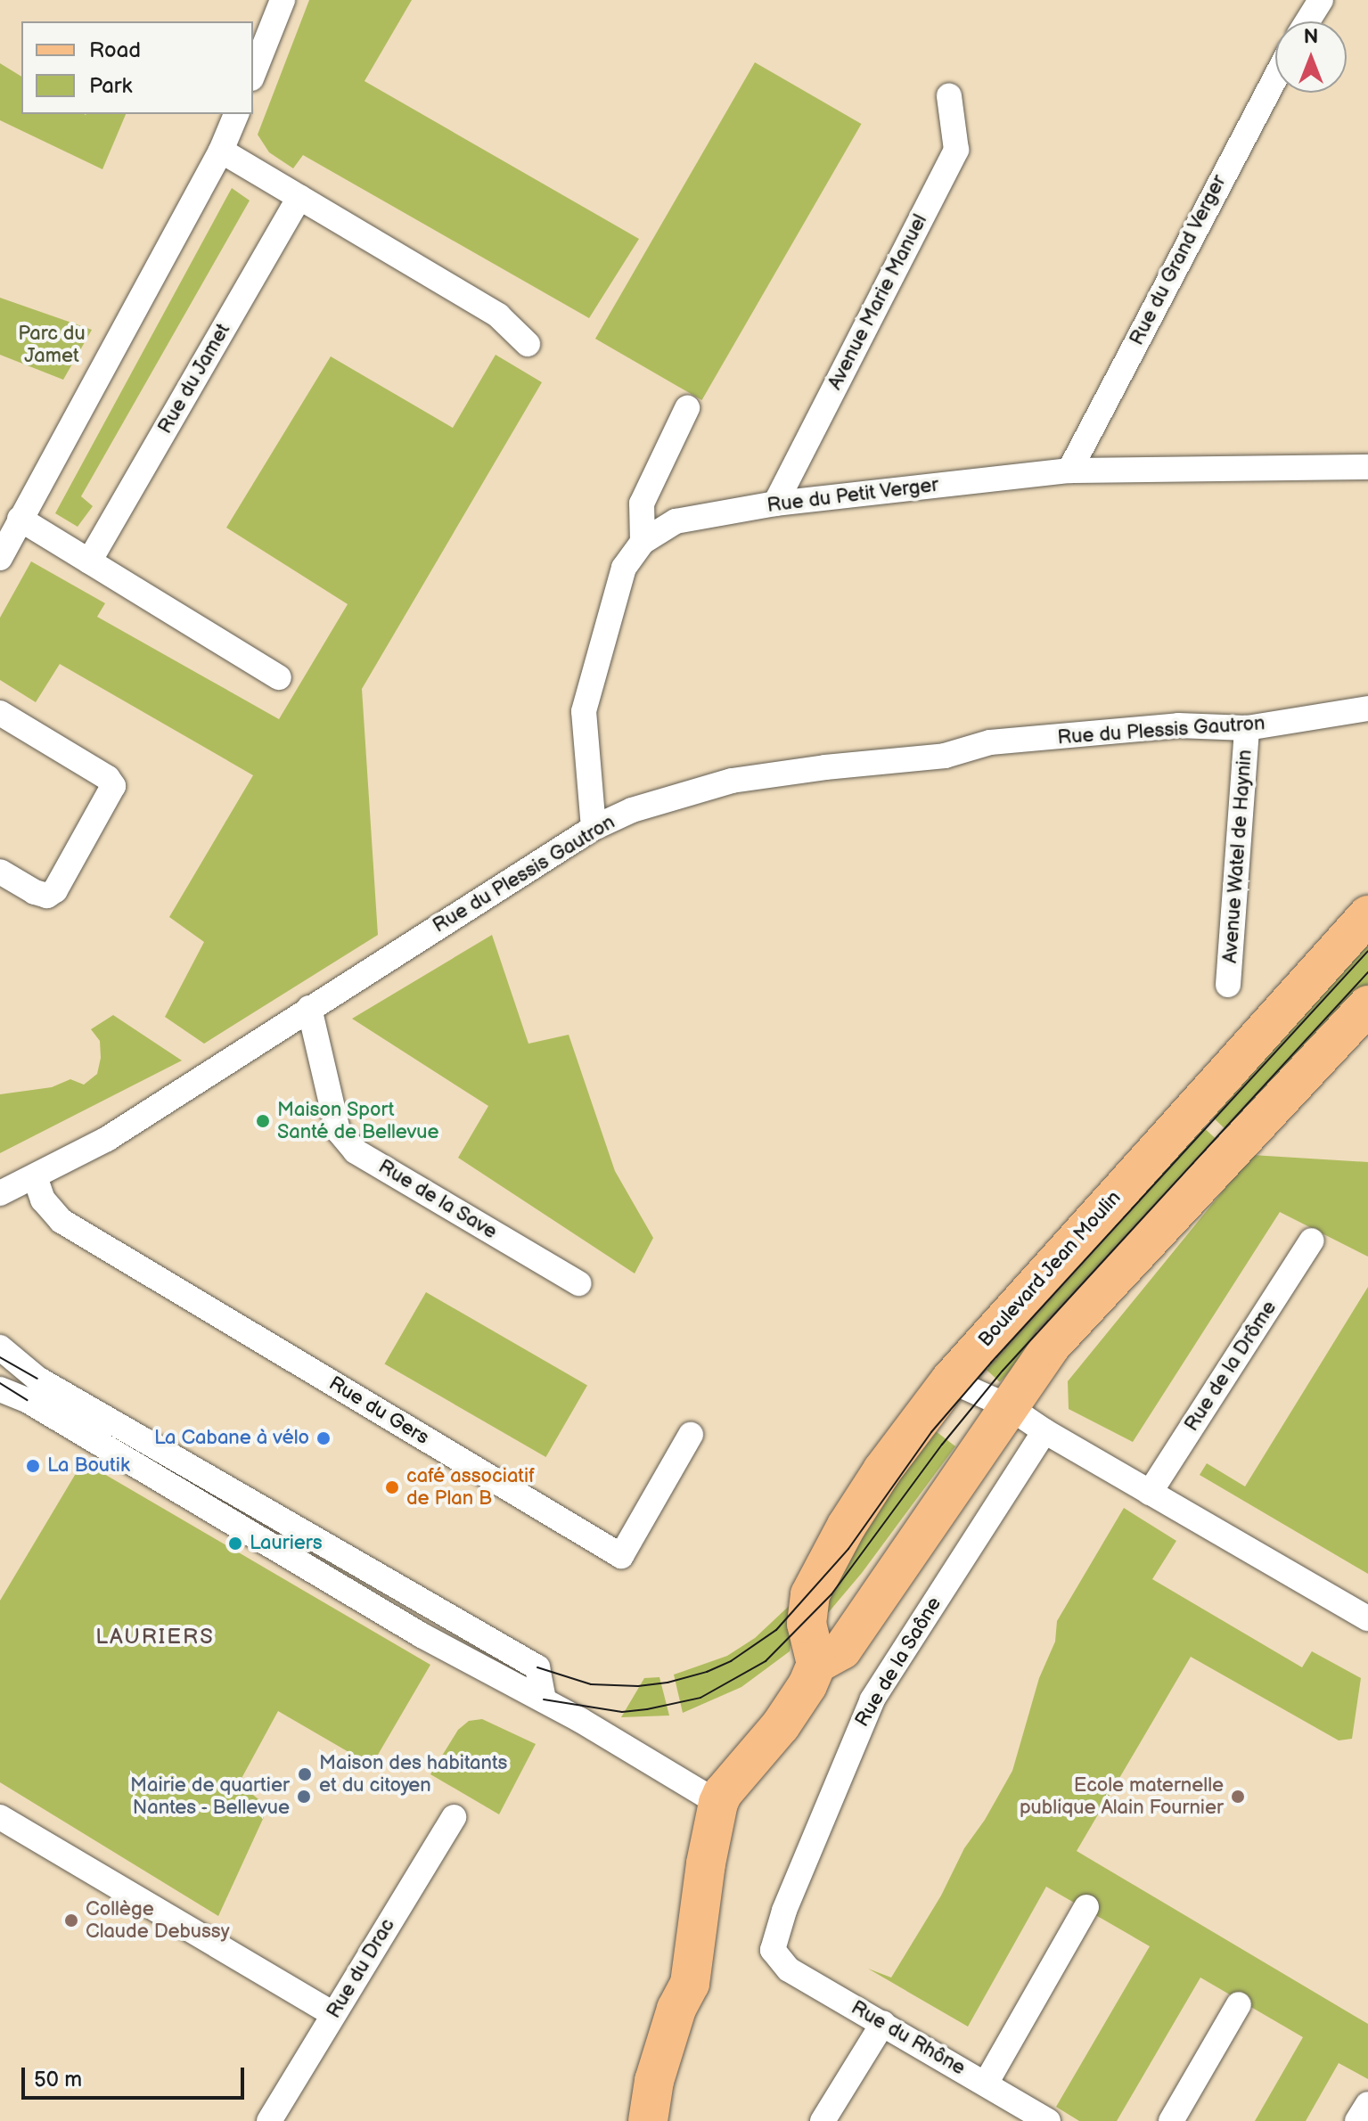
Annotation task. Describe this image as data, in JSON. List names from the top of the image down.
{
  "streets": {
    "main road": ["Boulevard Jean Moulin"],
    "street": [
      "Rue du Grand Verger",
      "Avenue Marie Manuel",
      "Rue du Jamet",
      "Rue du Petit Verger",
      "Rue du Plessis Gautron",
      "Avenue Watel de Haynin",
      "Rue de la Save",
      "Rue de la Drôme",
      "Rue du Gers",
      "Rue de la Saône",
      "Rue du Drac",
      "Rue du Rhône"
    ]
  },
  "crossings": [
    ["Rue du Grand Verger", "Rue du Petit Verger"],
    ["Avenue Marie Manuel", "Rue du Petit Verger"],
    ["Rue du Petit Verger", "Rue du Plessis Gautron"],
    ["Rue du Plessis Gautron", "Avenue Watel de Haynin"],
    ["Rue du Plessis Gautron", "Rue de la Save"],
    ["Rue du Plessis Gautron", "Rue du Gers"],
    ["Rue de la Saône", "Rue du Rhône"]
  ],
  "districts": ["LAURIERS"],
  "parks": ["Parc du Jamet"],
  "places": [
    "Maison Sport Santé de Bellevue",
    "La Cabane à vélo",
    "La Boutik",
    "café associatif de Plan B",
    "Lauriers",
    "Maison des habitants et du citoyen",
    "Mairie de quartier Nantes - Bellevue",
    "Ecole maternelle publique Alain Fournier",
    "Collège Claude Debussy"
  ],
  "legend": ["Road", "Park"],
  "scale_bar": "50 m",
  "north": "top"
}
